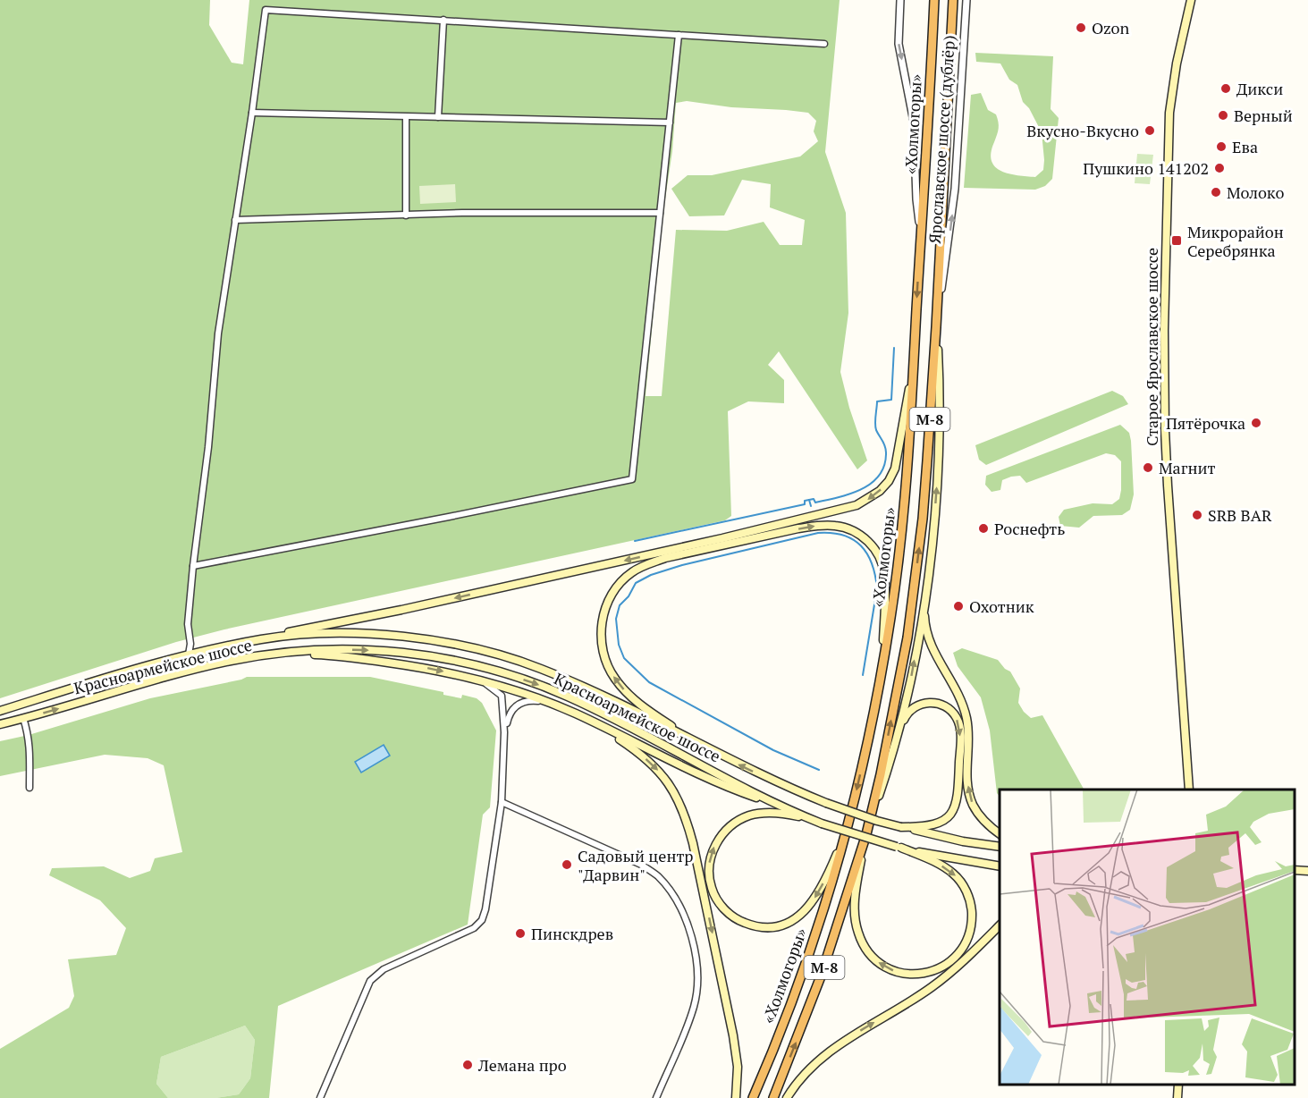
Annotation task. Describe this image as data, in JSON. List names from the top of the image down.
{
  "streets": {
    "highway": ["«Холмогоры»", "М-8"],
    "main road": ["Старое Ярославское шоссе", "Красноармейское шоссе"],
    "street": ["Ярославское шоссе (дублёр)"]
  },
  "crossings": [
    ["«Холмогоры»", "Ярославское шоссе (дублёр)"]
  ],
  "places": {
    "other": [
      "Ozon",
      "Дикси",
      "Верный",
      "Вкусно-Вкусно",
      "Ева",
      "Пушкино 141202",
      "Молоко",
      "Пятёрочка",
      "Магнит",
      "SRB BAR",
      "Роснефть",
      "Охотник",
      "Садовый центр \"Дарвин\"",
      "Пинскдрев",
      "Лемана про"
    ],
    "transit": ["Микрорайон Серебрянка"]
  }
}
